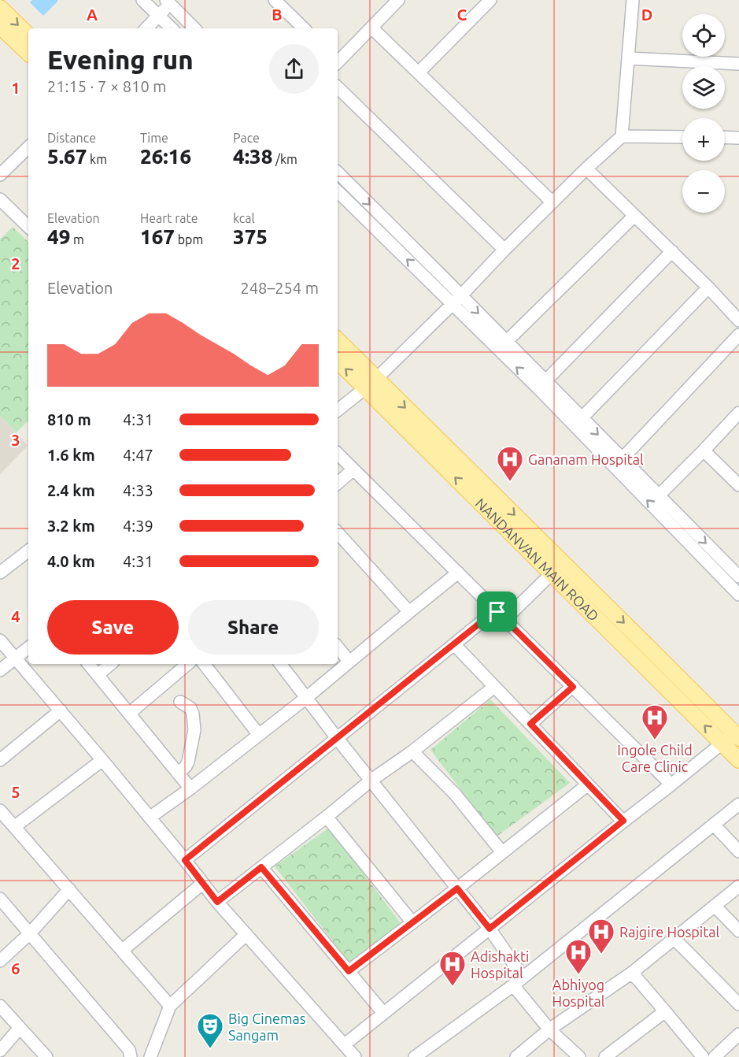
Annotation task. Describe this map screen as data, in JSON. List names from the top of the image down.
{
  "streets": {
    "main road": ["NANDANVAN MAIN ROAD"]
  },
  "places": {
    "hospital": [
      "Gananam Hospital",
      "Ingole Child Care Clinic",
      "Rajgire Hospital",
      "Abhiyog Hospital",
      "Adishakti Hospital"
    ],
    "theatre": ["Big Cinemas Sangam"]
  },
  "page": {
    "map_buttons": ["+", "−"],
    "heading": ["Evening run", "21:15 · 7 × 810 m"],
    "stats": [
      ["Distance", "5.67 km"],
      ["Time", "26:16"],
      ["Pace", "4:38 /km"],
      ["Elevation", "49 m"],
      ["Heart rate", "167 bpm"],
      ["kcal", "375"]
    ],
    "chart": ["Elevation", "248–254 m"],
    "list": [
      {
        "name": "810 m",
        "note": "4:31"
      },
      {
        "name": "1.6 km",
        "note": "4:47"
      },
      {
        "name": "2.4 km",
        "note": "4:33"
      },
      {
        "name": "3.2 km",
        "note": "4:39"
      },
      {
        "name": "4.0 km",
        "note": "4:31"
      }
    ],
    "buttons": ["Save", "Share"]
  },
  "grid": {
    "columns": [
      "A",
      "B",
      "C",
      "D"
    ],
    "rows": [
      "1",
      "2",
      "3",
      "4",
      "5",
      "6"
    ]
  }
}
